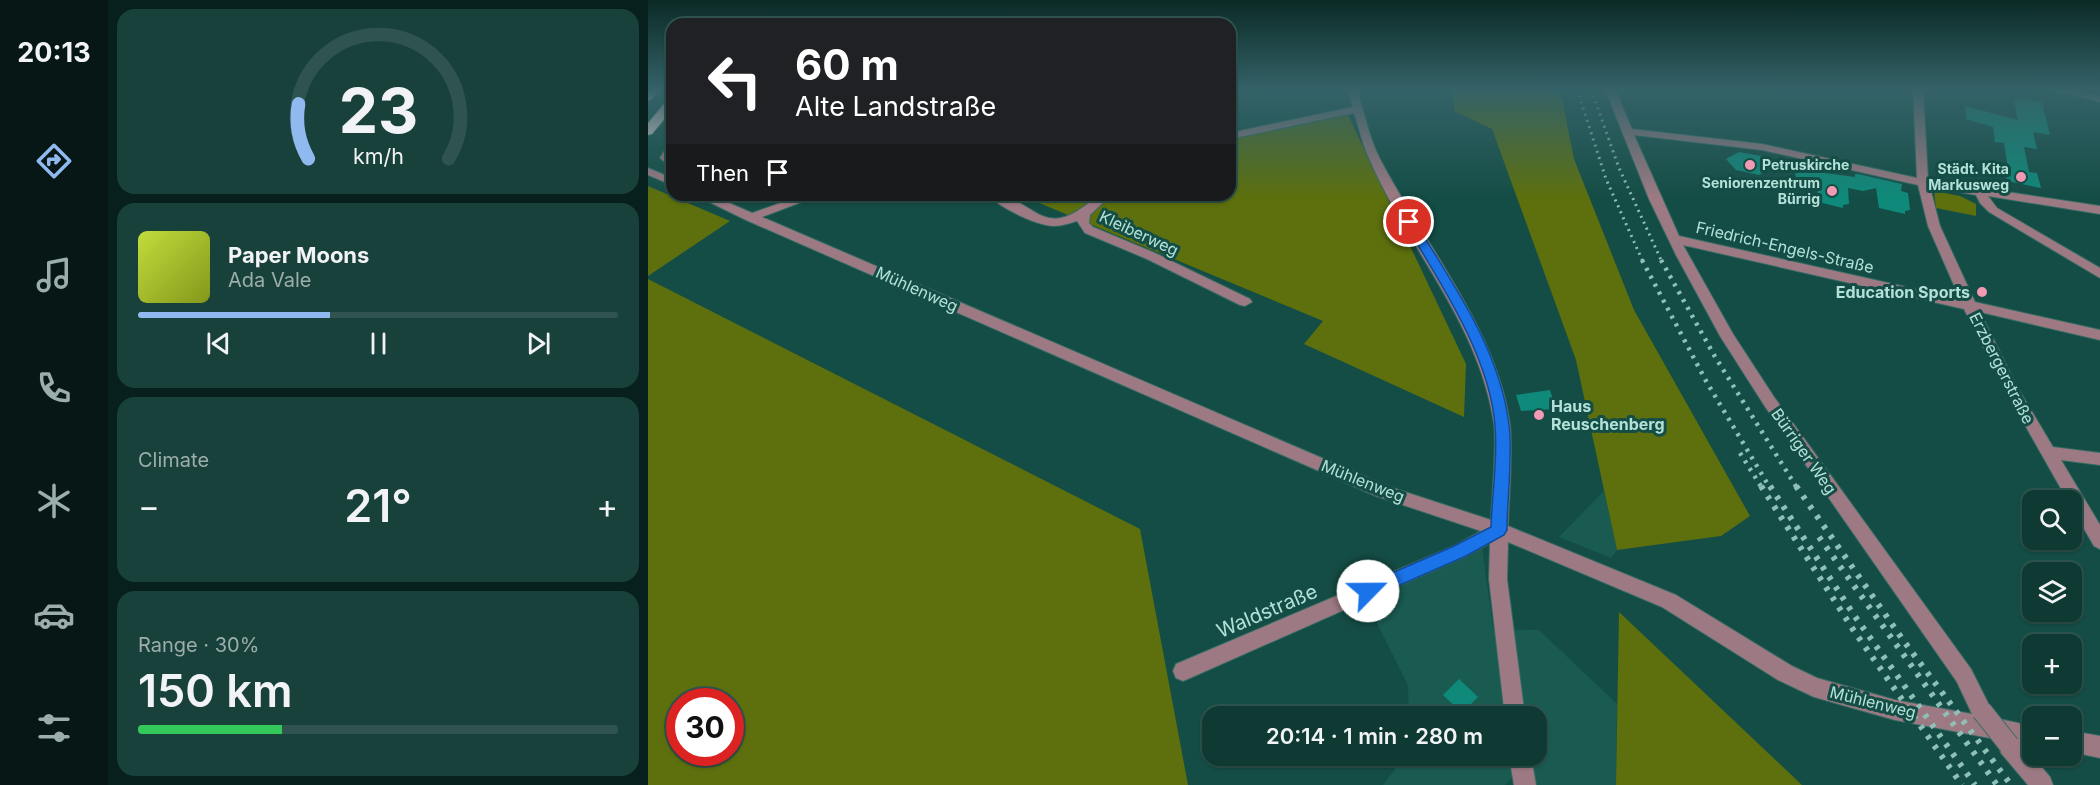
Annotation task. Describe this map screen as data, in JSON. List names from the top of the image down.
{
  "streets": {
    "street": [
      "Kleiberweg",
      "Friedrich-Engels-Straße",
      "Mühlenweg",
      "Erzbergerstraße",
      "Bürriger Weg",
      "Waldstraße"
    ]
  },
  "crossings": [
    ["Friedrich-Engels-Straße", "Erzbergerstraße"],
    ["Friedrich-Engels-Straße", "Bürriger Weg"],
    ["Mühlenweg", "Waldstraße"]
  ],
  "places": [
    "Petruskirche",
    "Städt. Kita Markusweg",
    "Seniorenzentrum Bürrig",
    "Education Sports",
    "Haus Reuschenberg"
  ],
  "page": {
    "tabs": "20:13",
    "turn": ["60 m", "Alte Landstraße"],
    "then": "Then",
    "song": ["Paper Moons", "Ada Vale"],
    "tile": [
      "Climate",
      ["Range · 30%", "150 km"]
    ],
    "heat": ["−", "21°", "+"],
    "map_buttons": ["+", "−"],
    "limit": "30",
    "trip": "20:14 · 1 min · 280 m",
    "gauge": ["23", "km/h"]
  }
}
